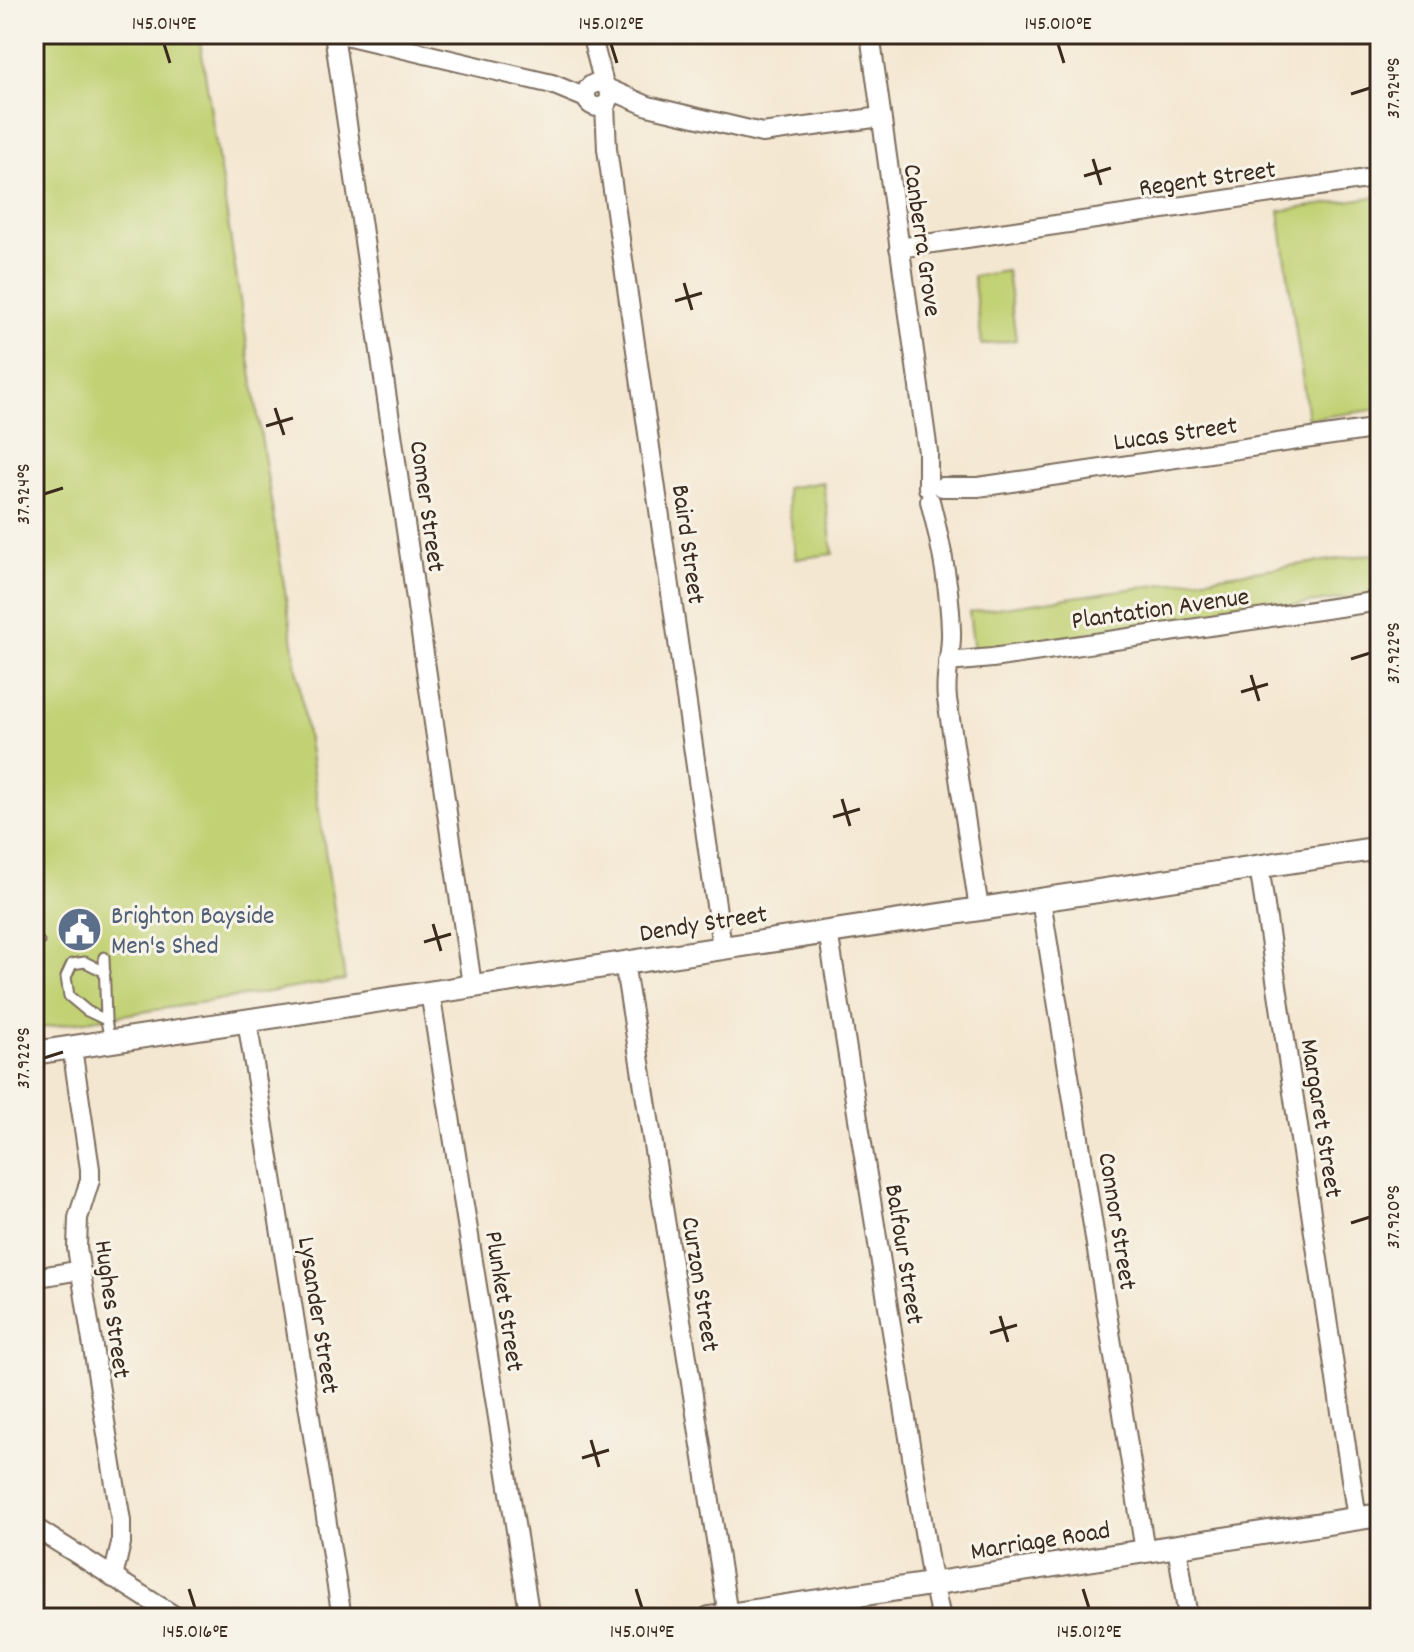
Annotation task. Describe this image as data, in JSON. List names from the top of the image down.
{
  "streets": {
    "street": [
      "Regent Street",
      "Canberra Grove",
      "Lucas Street",
      "Comer Street",
      "Baird Street",
      "Plantation Avenue",
      "Dendy Street",
      "Margaret Street",
      "Connor Street",
      "Balfour Street",
      "Curzon Street",
      "Plunket Street",
      "Hughes Street",
      "Lysander Street",
      "Marriage Road"
    ]
  },
  "crossings": [
    ["Regent Street", "Canberra Grove"],
    ["Canberra Grove", "Lucas Street"],
    ["Canberra Grove", "Plantation Avenue"],
    ["Canberra Grove", "Dendy Street"],
    ["Comer Street", "Dendy Street"],
    ["Baird Street", "Dendy Street"],
    ["Dendy Street", "Margaret Street"],
    ["Dendy Street", "Connor Street"],
    ["Dendy Street", "Balfour Street"],
    ["Dendy Street", "Curzon Street"],
    ["Dendy Street", "Plunket Street"],
    ["Dendy Street", "Hughes Street"],
    ["Dendy Street", "Lysander Street"],
    ["Margaret Street", "Marriage Road"],
    ["Connor Street", "Marriage Road"],
    ["Balfour Street", "Marriage Road"],
    ["Curzon Street", "Marriage Road"]
  ],
  "places": {
    "public building": ["Brighton Bayside Men's Shed"]
  },
  "coordinates": [
    "145.014°E",
    "145.012°E",
    "145.010°E",
    "37.924°S",
    "37.922°S",
    "37.920°S",
    "145.016°E"
  ]
}
